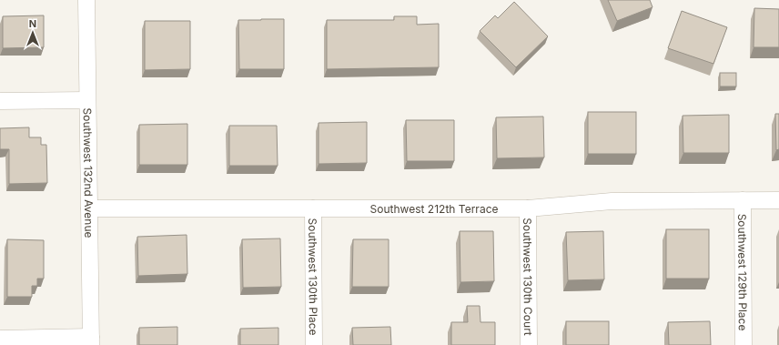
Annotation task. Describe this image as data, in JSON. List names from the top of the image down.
{
  "streets": {
    "street": [
      "Southwest 132nd Avenue",
      "Southwest 212th Terrace",
      "Southwest 129th Place",
      "Southwest 130th Place",
      "Southwest 130th Court"
    ]
  },
  "crossings": [
    ["Southwest 132nd Avenue", "Southwest 212th Terrace"],
    ["Southwest 212th Terrace", "Southwest 129th Place"],
    ["Southwest 212th Terrace", "Southwest 130th Place"],
    ["Southwest 212th Terrace", "Southwest 130th Court"]
  ],
  "north": "top"
}
